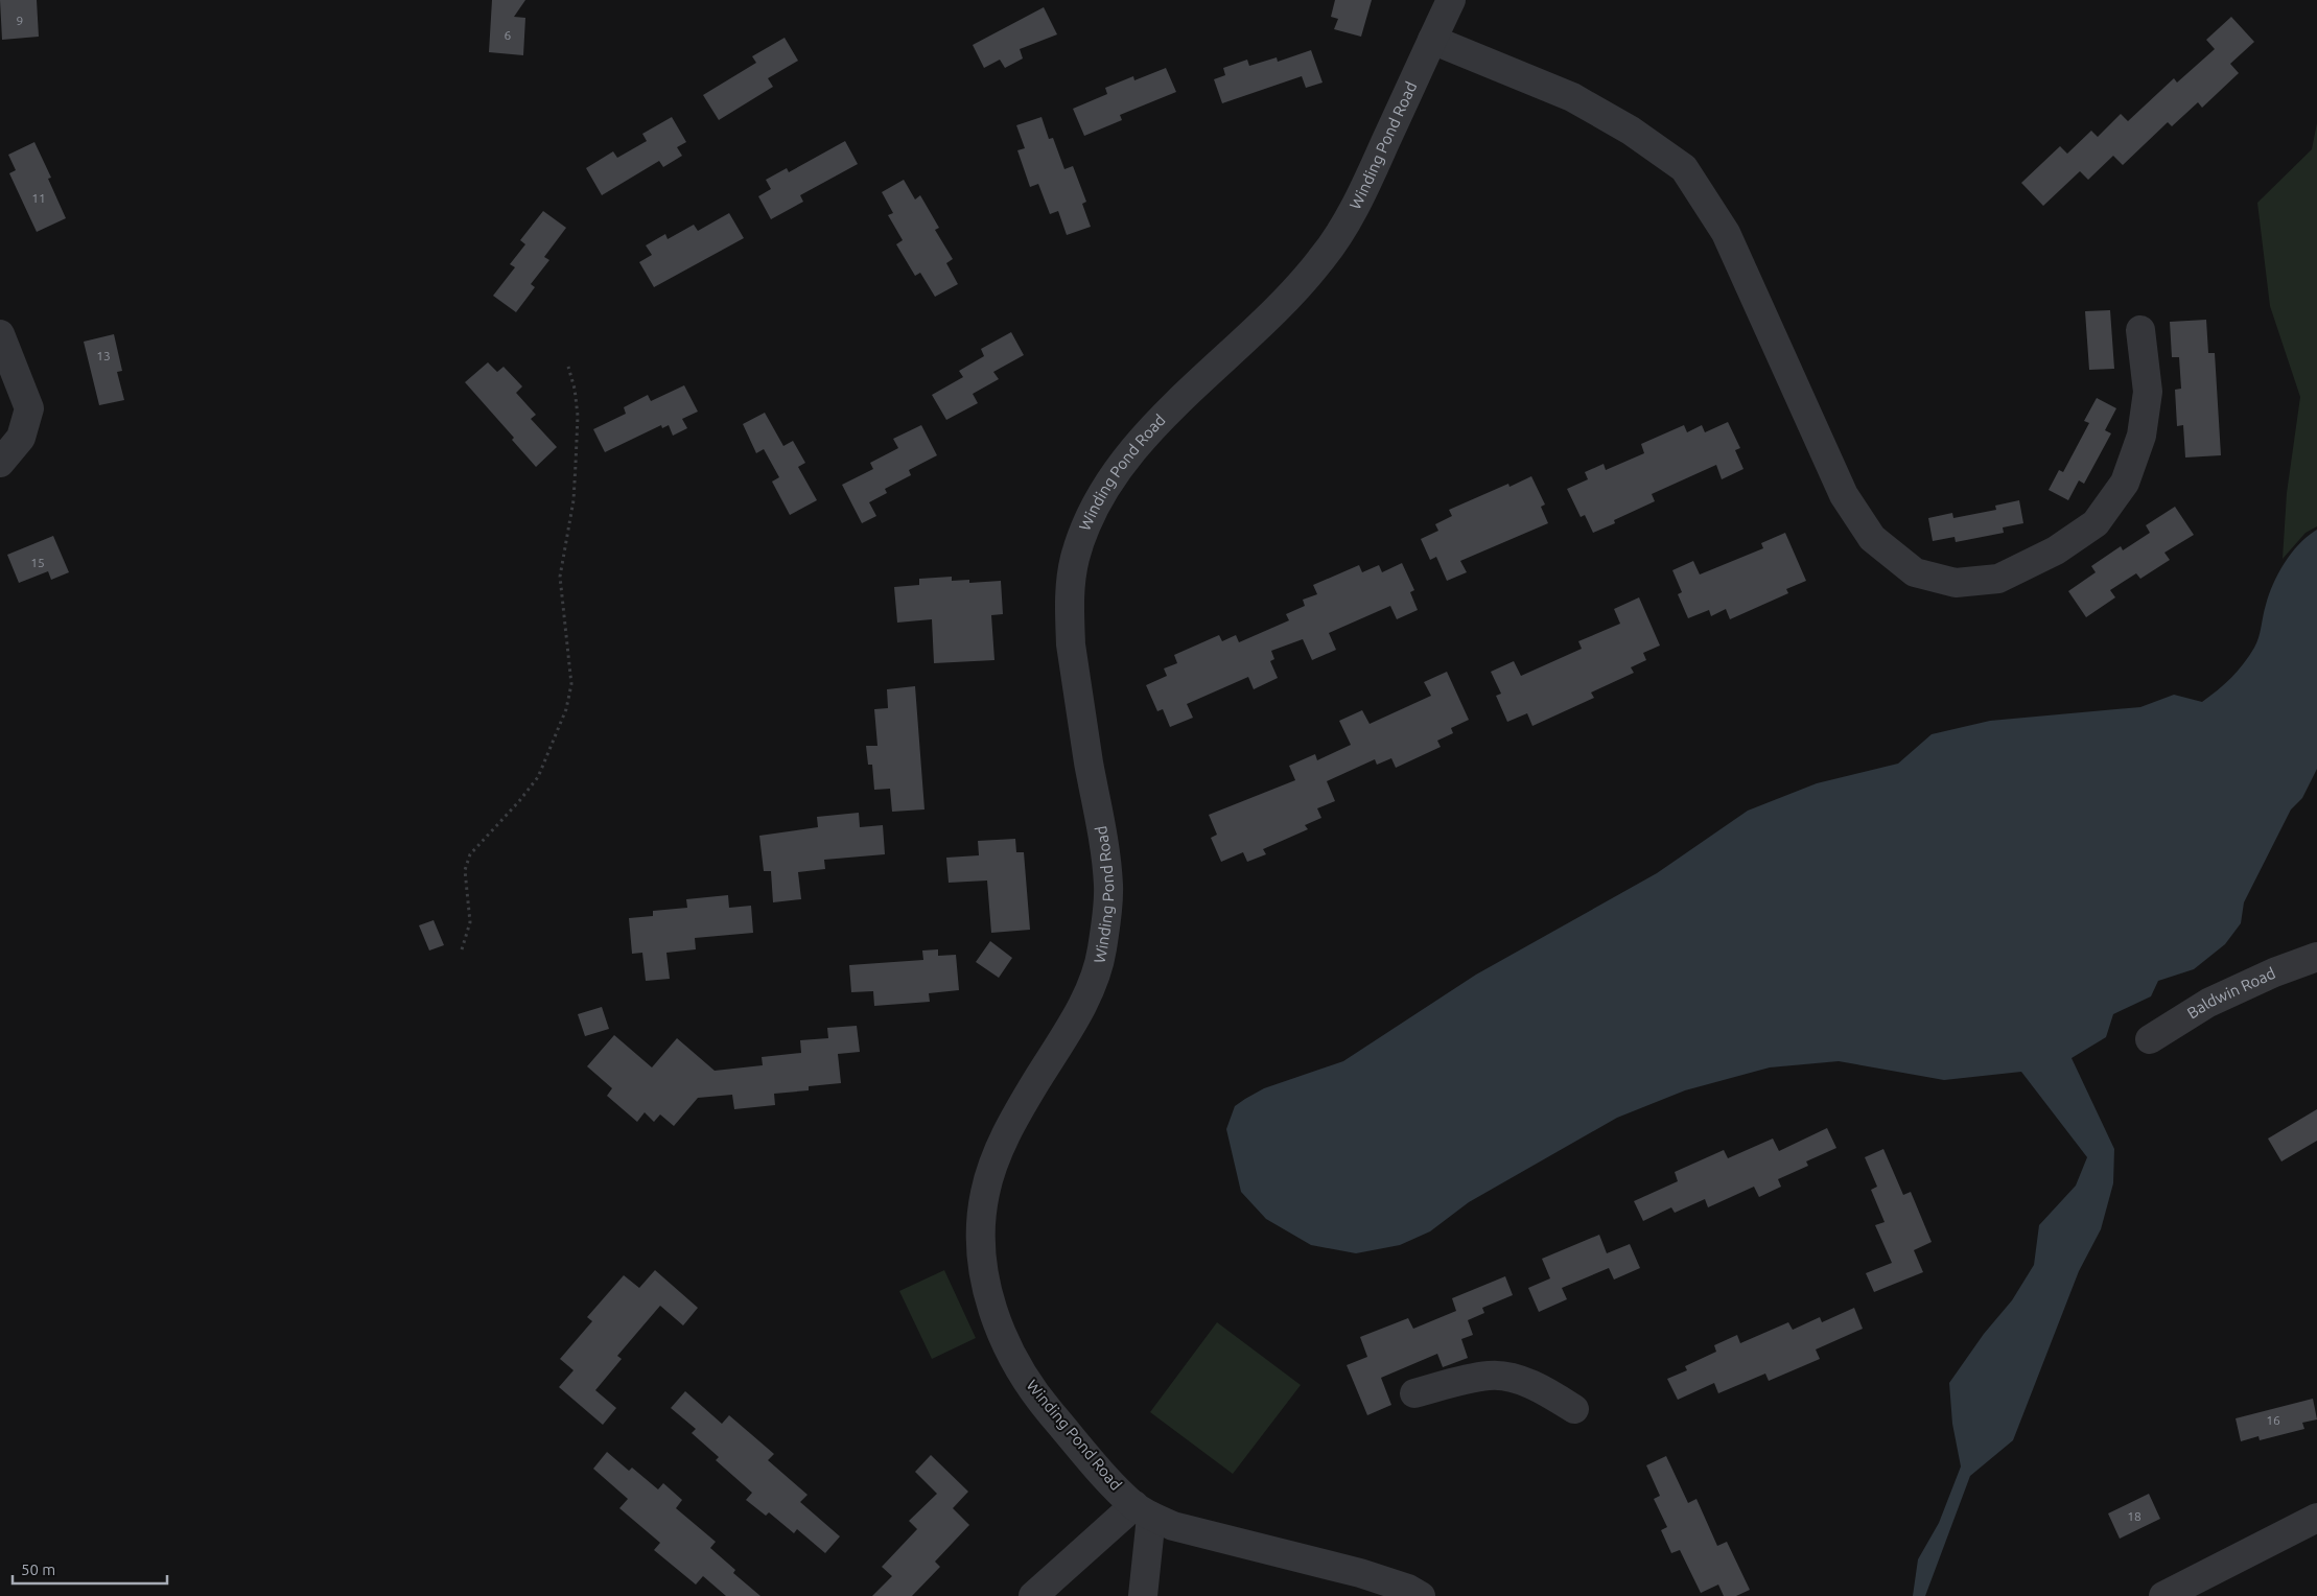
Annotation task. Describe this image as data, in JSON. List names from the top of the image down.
{
  "streets": {
    "street": ["Winding Pond Road", "Baldwin Road"]
  },
  "house_numbers": [
    "9",
    "6",
    "11",
    "13",
    "15",
    "16",
    "18"
  ],
  "scale_bar": "50 m"
}
